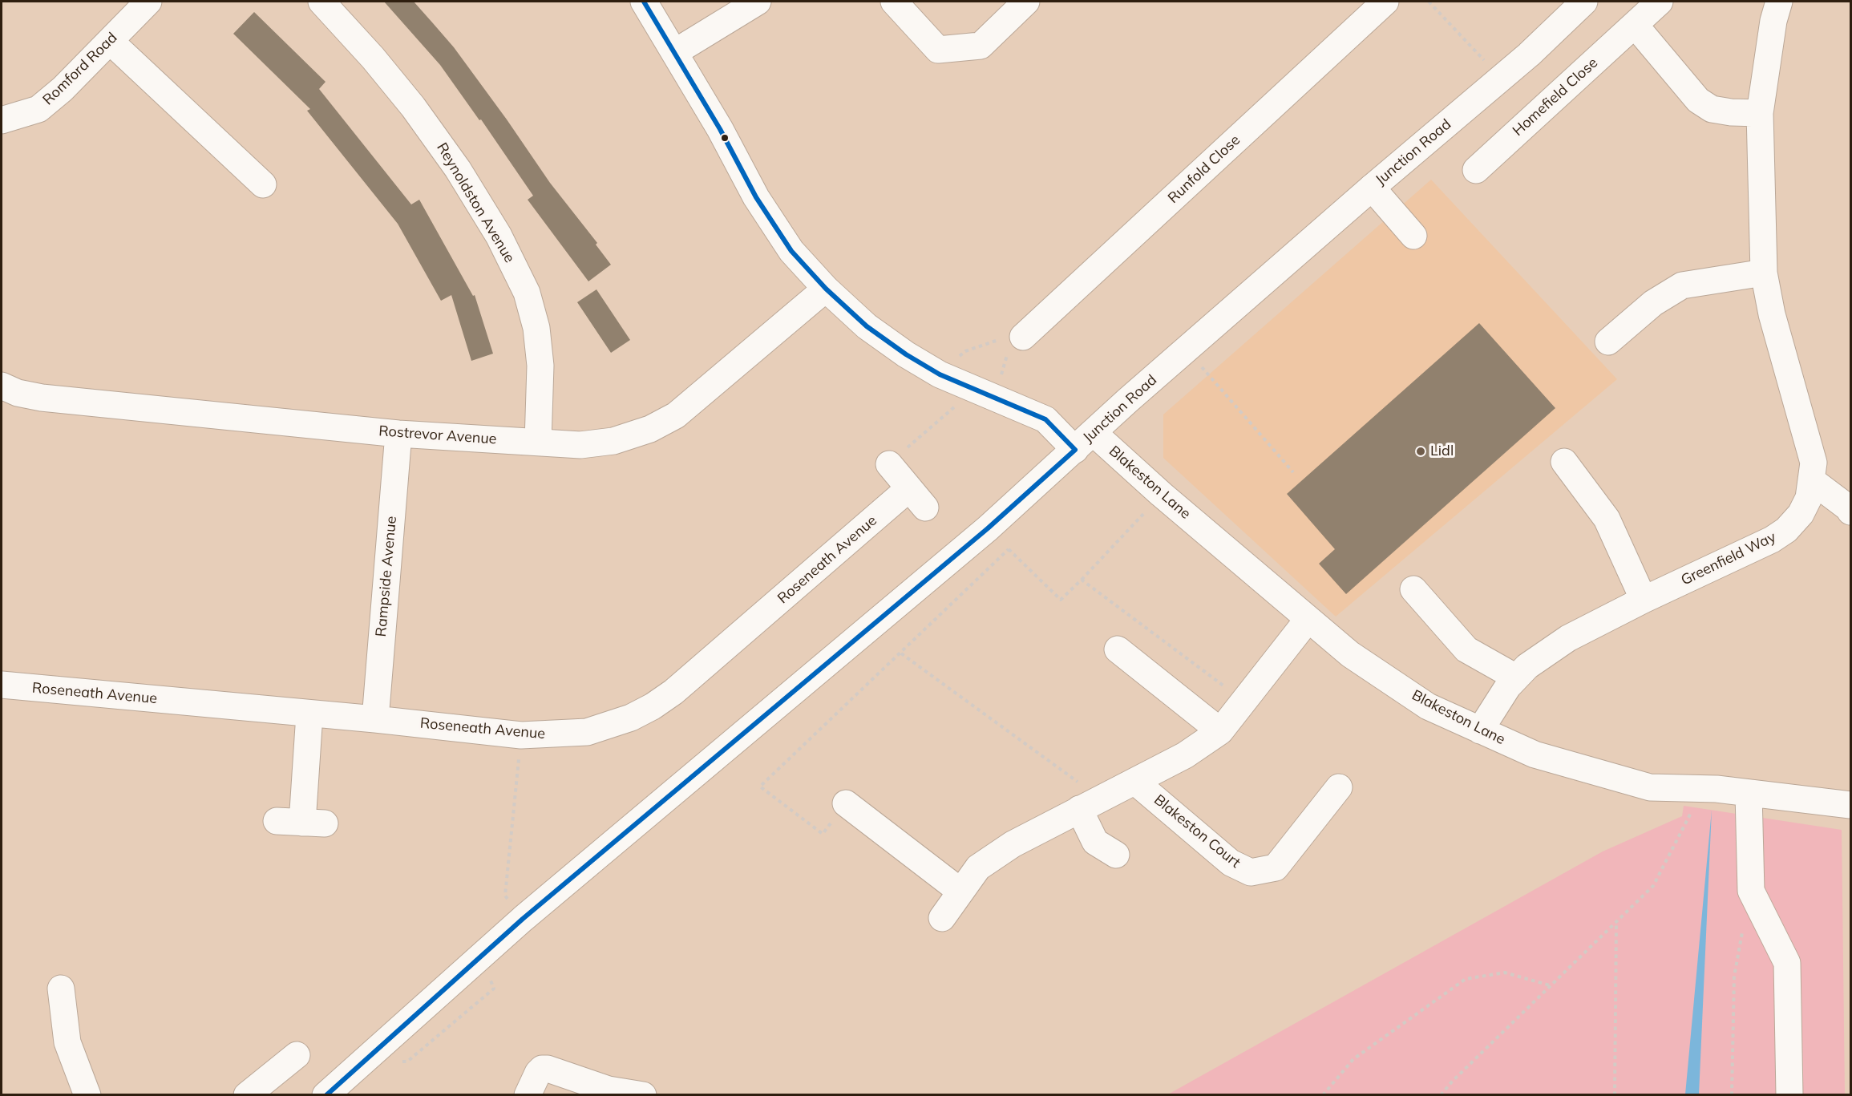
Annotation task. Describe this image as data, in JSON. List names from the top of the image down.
{
  "streets": {
    "street": [
      "Romford Road",
      "Homefield Close",
      "Junction Road",
      "Runfold Close",
      "Reynoldston Avenue",
      "Rostrevor Avenue",
      "Blakeston Lane",
      "Greenfield Way",
      "Roseneath Avenue",
      "Rampside Avenue",
      "Blakeston Court"
    ]
  },
  "crossings": [
    ["Junction Road", "Blakeston Lane"],
    ["Reynoldston Avenue", "Rostrevor Avenue"],
    ["Rostrevor Avenue", "Blakeston Lane"],
    ["Rostrevor Avenue", "Rampside Avenue"],
    ["Blakeston Lane", "Greenfield Way"],
    ["Blakeston Lane", "Blakeston Court"],
    ["Roseneath Avenue", "Rampside Avenue"]
  ],
  "places": ["Lidl"]
}
